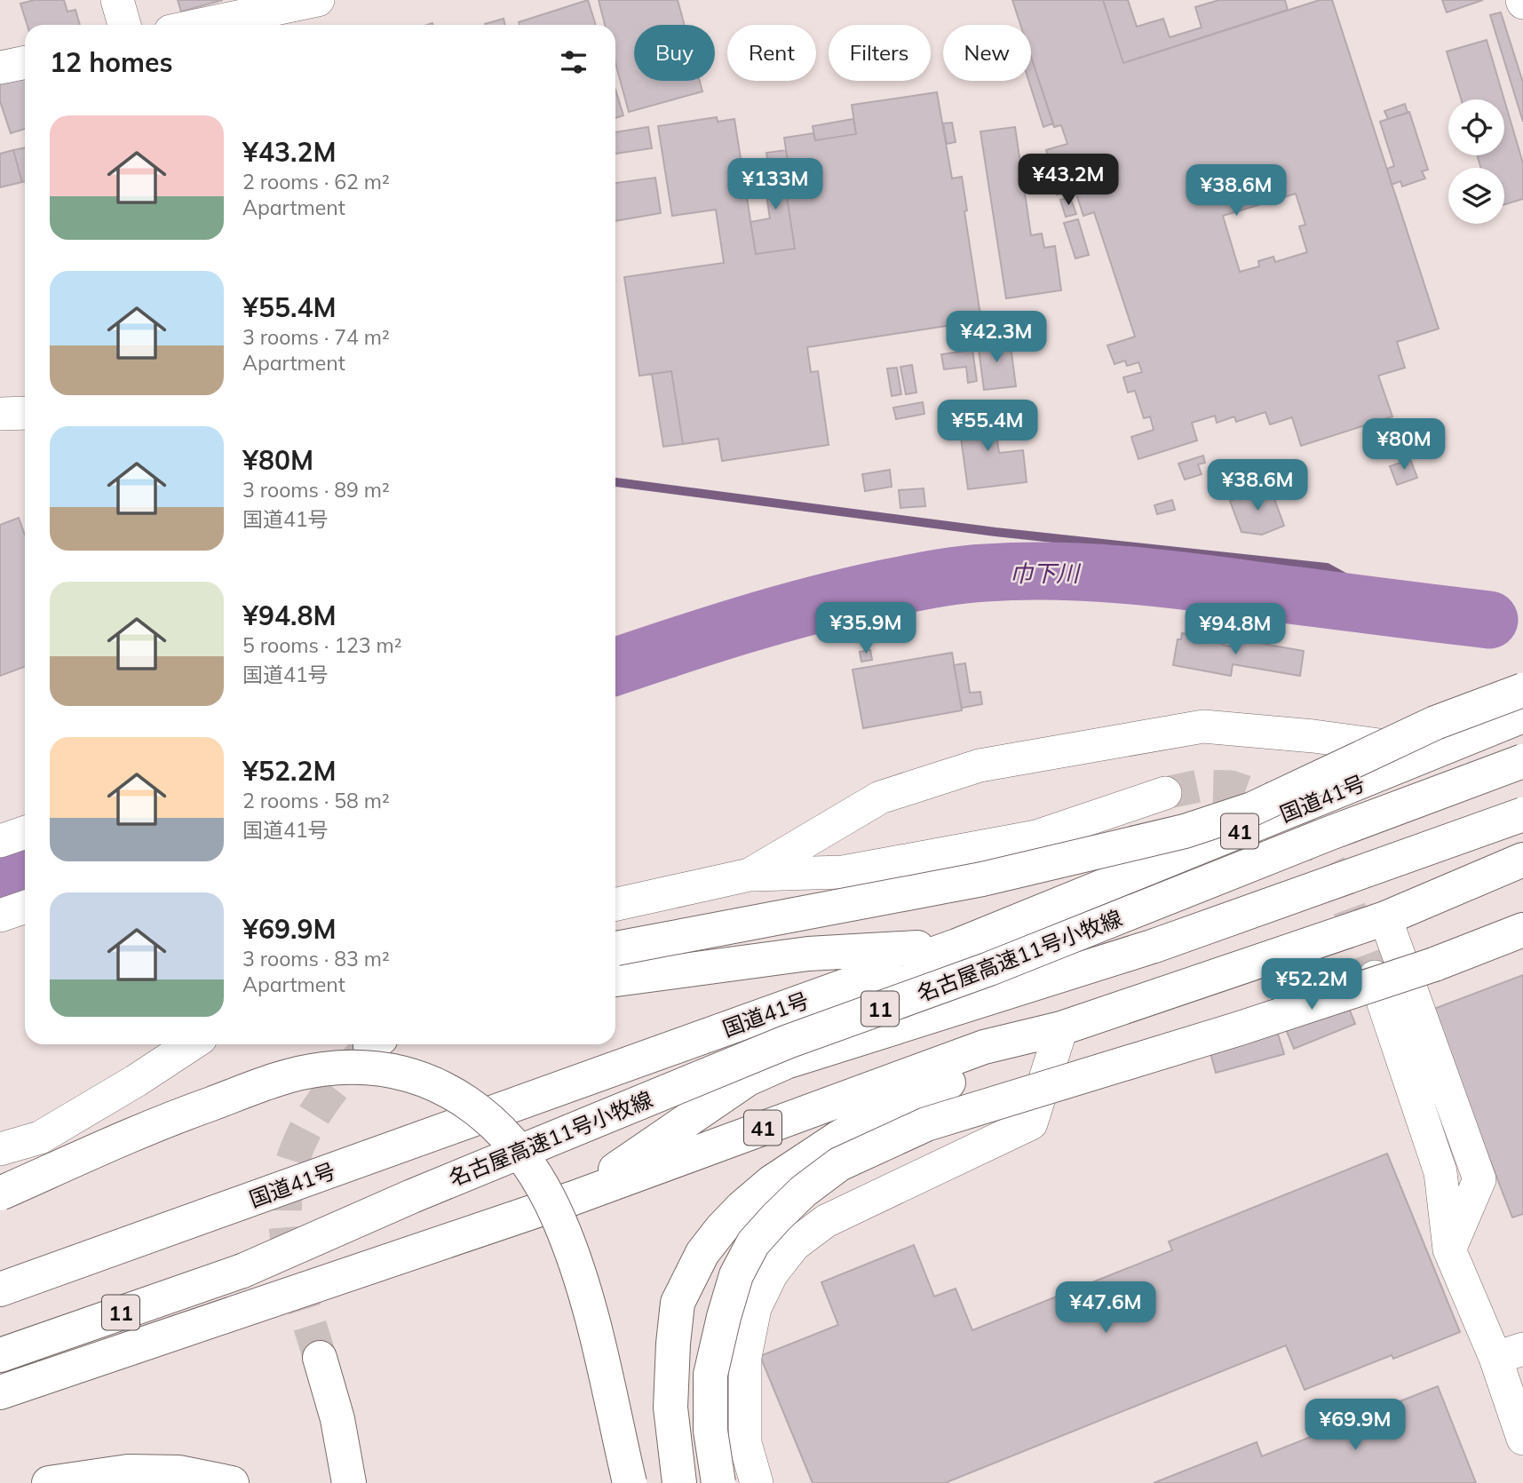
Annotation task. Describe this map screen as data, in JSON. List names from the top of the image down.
{
  "streets": {
    "highway": [
      "国道41号",
      "41",
      "名古屋高速11号小牧線",
      "11"
    ]
  },
  "water": ["巾下川"],
  "page": {
    "chip": [
      "Buy",
      "Rent",
      "Filters",
      "New"
    ],
    "heading": "12 homes",
    "list": [
      {
        "name": "¥43.2M",
        "note": "2 rooms · 62 m² · Apartment"
      },
      {
        "name": "¥55.4M",
        "note": "3 rooms · 74 m² · Apartment"
      },
      {
        "name": "¥80M",
        "note": "3 rooms · 89 m² · 国道41号"
      },
      {
        "name": "¥94.8M",
        "note": "5 rooms · 123 m² · 国道41号"
      },
      {
        "name": "¥52.2M",
        "note": "2 rooms · 58 m² · 国道41号"
      },
      {
        "name": "¥69.9M",
        "note": "3 rooms · 83 m² · Apartment"
      }
    ],
    "price": [
      "¥43.2M",
      "¥133M",
      "¥38.6M",
      "¥42.3M",
      "¥55.4M",
      "¥80M",
      "¥38.6M",
      "¥35.9M",
      "¥94.8M",
      "¥52.2M",
      "¥47.6M",
      "¥69.9M"
    ]
  }
}
